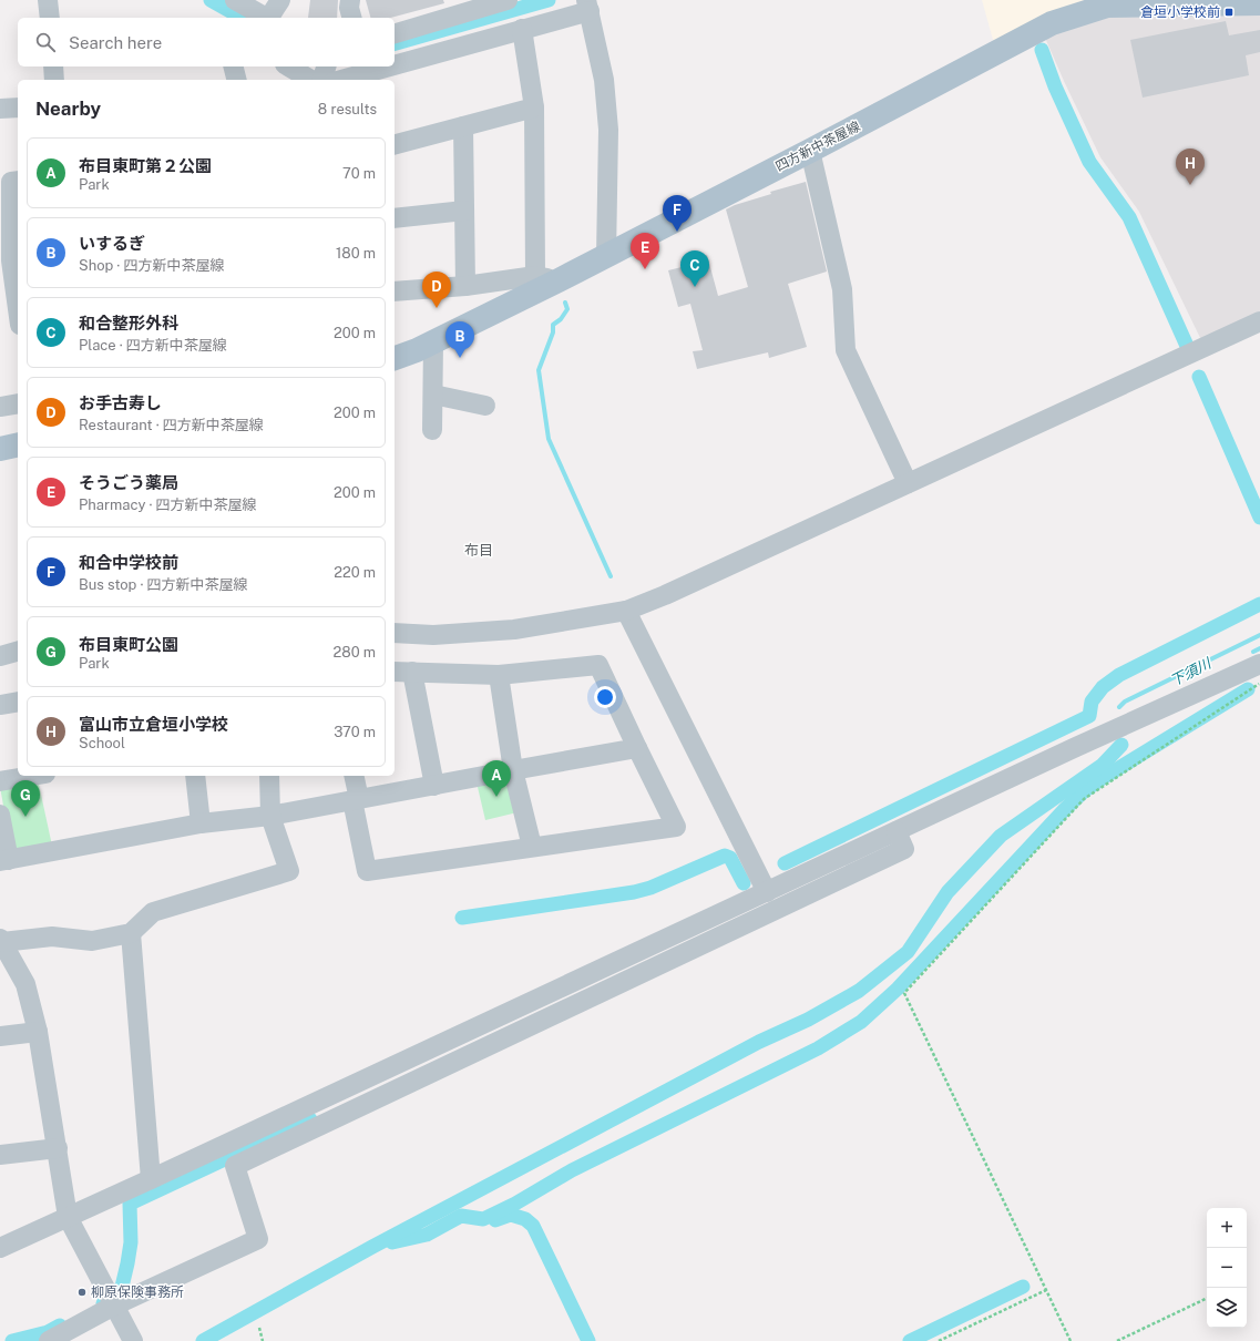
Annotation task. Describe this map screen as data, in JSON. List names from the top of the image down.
{
  "streets": {
    "main road": ["四方新中茶屋線"]
  },
  "districts": ["布目"],
  "water": ["下須川"],
  "places": {
    "transit": ["倉垣小学校前"],
    "other": ["柳原保険事務所"]
  },
  "page": {
    "search": "Search here",
    "heading": ["Nearby", "8 results"],
    "list": [
      {
        "mark": "A",
        "name": "布目東町第２公園",
        "note": "Park",
        "value": "70 m"
      },
      {
        "mark": "B",
        "name": "いするぎ",
        "note": "Shop · 四方新中茶屋線",
        "value": "180 m"
      },
      {
        "mark": "C",
        "name": "和合整形外科",
        "note": "Place · 四方新中茶屋線",
        "value": "200 m"
      },
      {
        "mark": "D",
        "name": "お手古寿し",
        "note": "Restaurant · 四方新中茶屋線",
        "value": "200 m"
      },
      {
        "mark": "E",
        "name": "そうごう薬局",
        "note": "Pharmacy · 四方新中茶屋線",
        "value": "200 m"
      },
      {
        "mark": "F",
        "name": "和合中学校前",
        "note": "Bus stop · 四方新中茶屋線",
        "value": "220 m"
      },
      {
        "mark": "G",
        "name": "布目東町公園",
        "note": "Park",
        "value": "280 m"
      },
      {
        "mark": "H",
        "name": "富山市立倉垣小学校",
        "note": "School",
        "value": "370 m"
      }
    ],
    "pins": [
      "H",
      "F",
      "E",
      "C",
      "D",
      "B",
      "A",
      "G"
    ],
    "map_buttons": ["+", "−"]
  }
}
